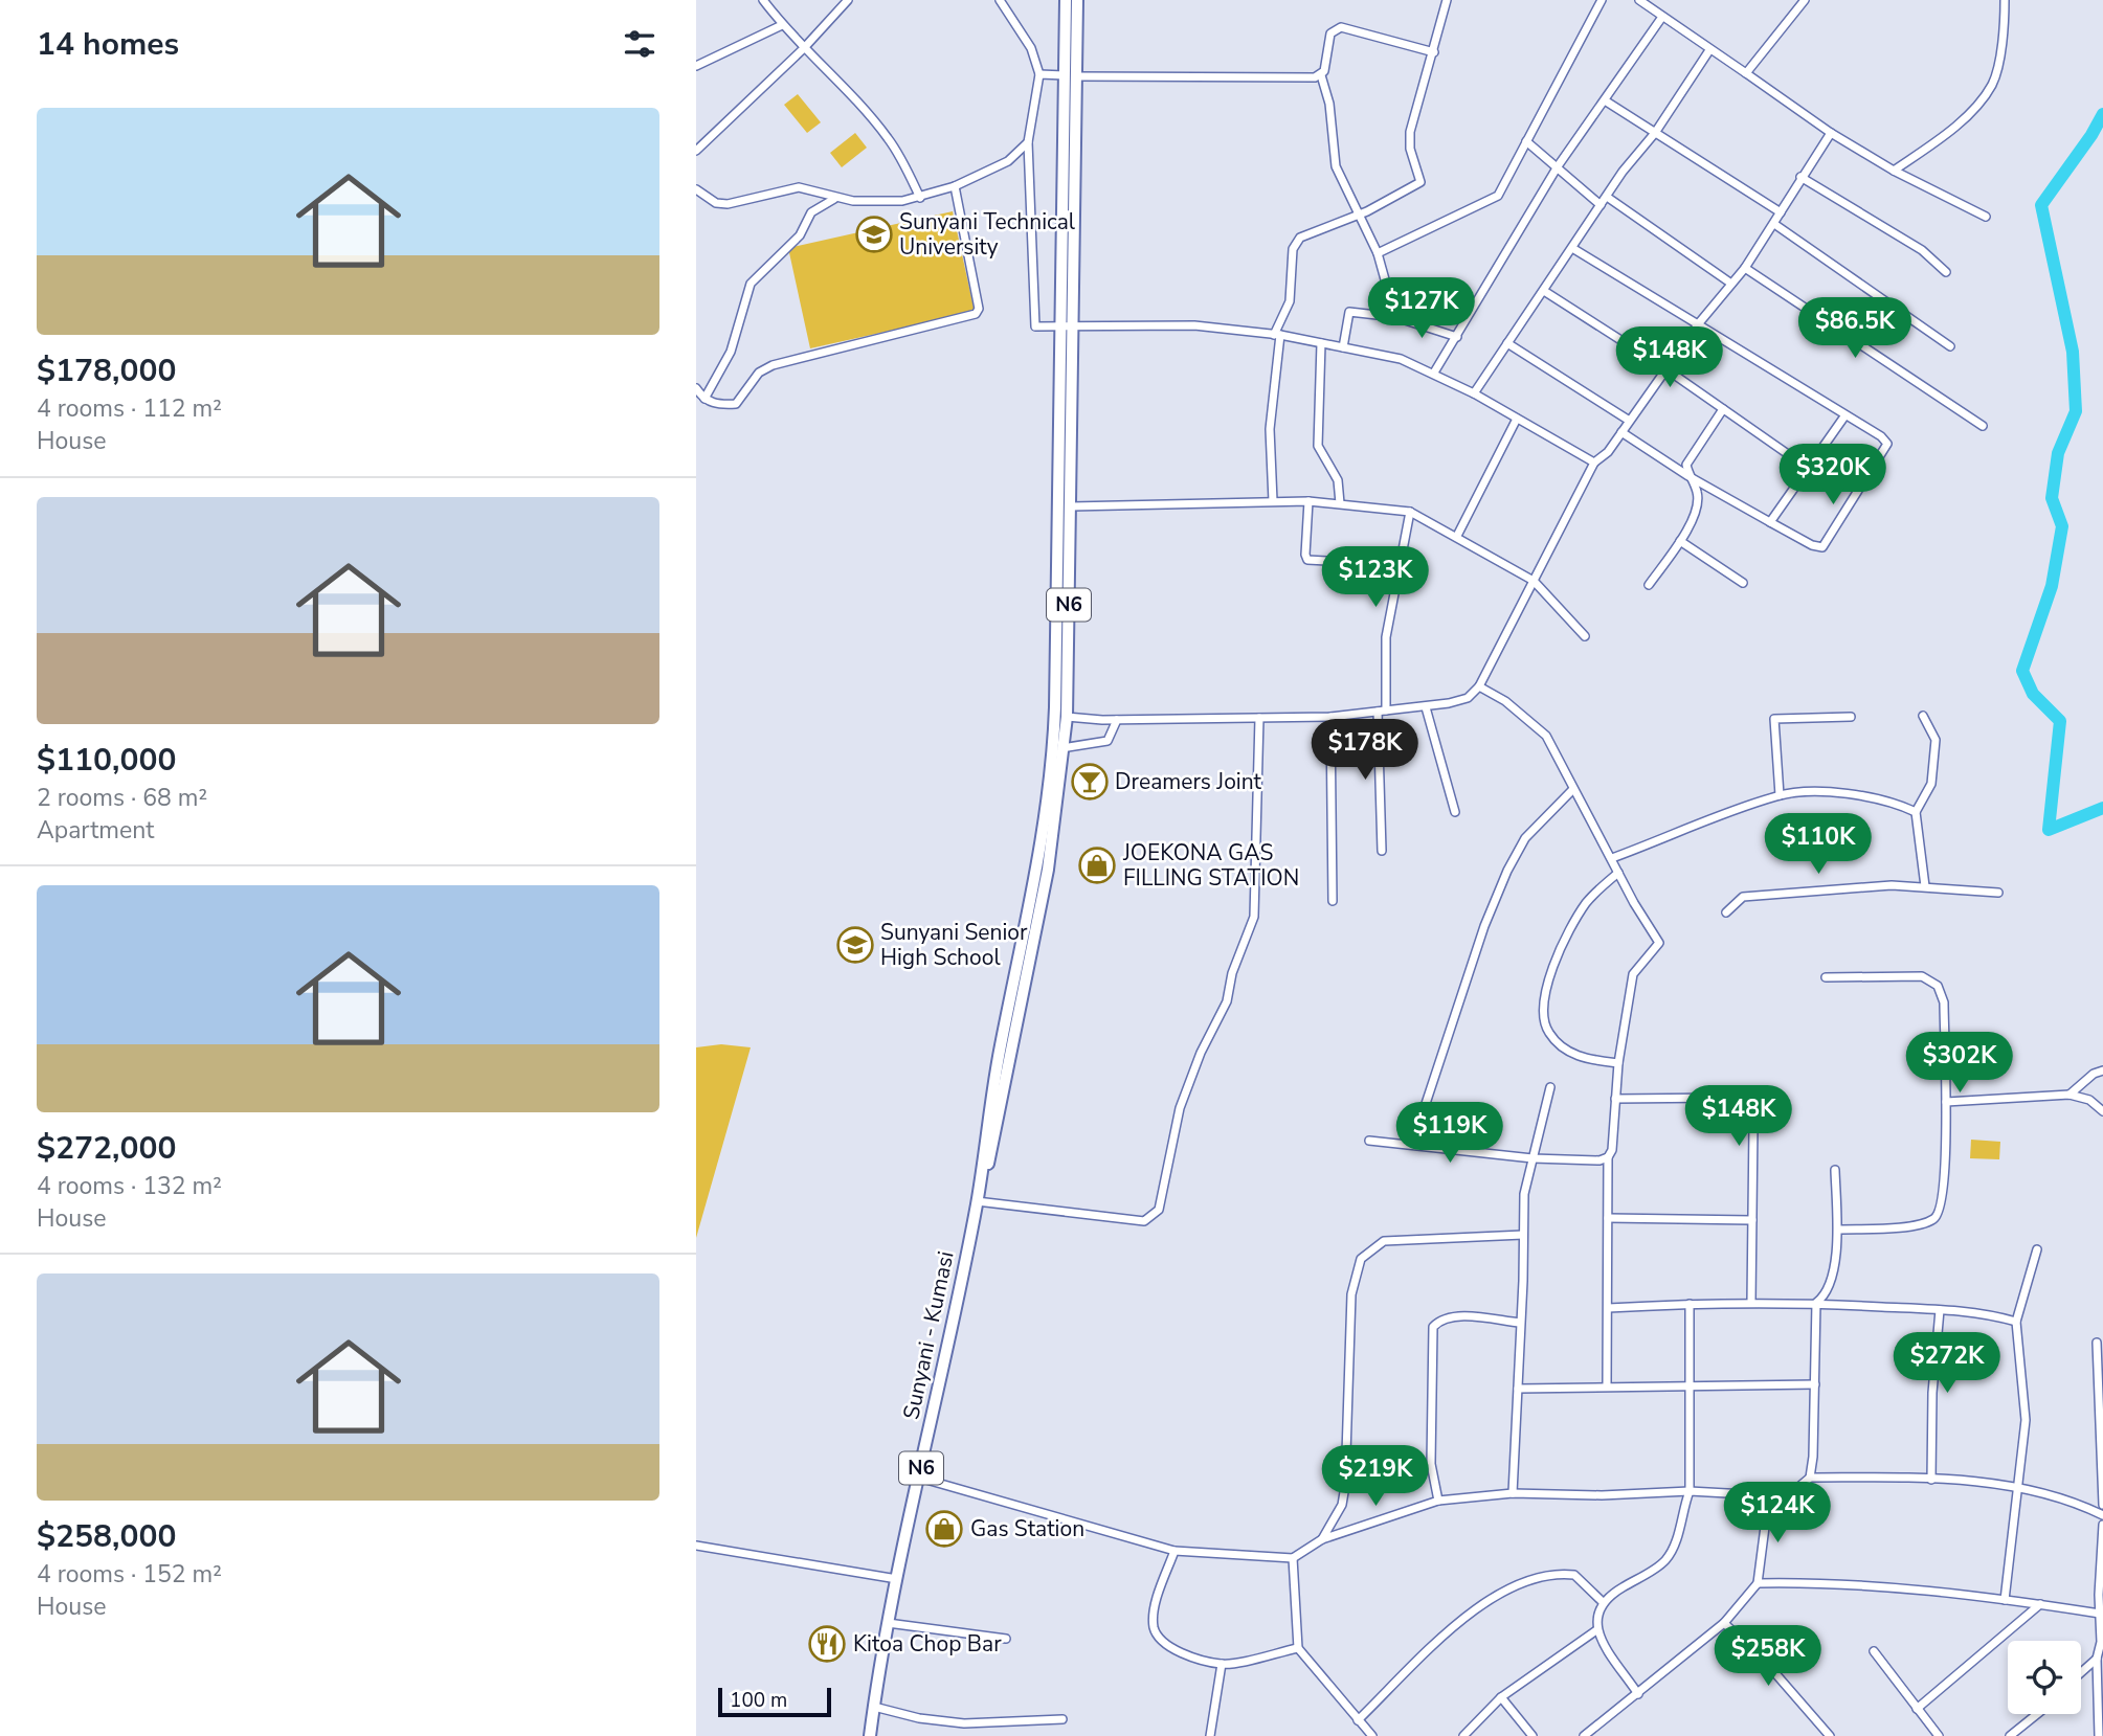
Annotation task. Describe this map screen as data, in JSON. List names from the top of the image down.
{
  "streets": {
    "main road": ["N6", "Sunyani - Kumasi"]
  },
  "crossings": [
    ["N6", "Sunyani - Kumasi"]
  ],
  "places": {
    "school or university": ["Sunyani Technical University", "Sunyani Senior High School"],
    "bar": ["Dreamers Joint"],
    "shop": ["JOEKONA GAS FILLING STATION", "Gas Station"],
    "restaurant": ["Kitoa Chop Bar"]
  },
  "scale_bar": "100 m",
  "page": {
    "heading": "14 homes",
    "list": [
      {
        "name": "$178,000",
        "note": "4 rooms · 112 m² · House"
      },
      {
        "name": "$110,000",
        "note": "2 rooms · 68 m² · Apartment"
      },
      {
        "name": "$272,000",
        "note": "4 rooms · 132 m² · House"
      },
      {
        "name": "$258,000",
        "note": "4 rooms · 152 m² · House"
      }
    ],
    "price": [
      "$127K",
      "$86.5K",
      "$148K",
      "$320K",
      "$123K",
      "$178K",
      "$110K",
      "$302K",
      "$148K",
      "$119K",
      "$272K",
      "$219K",
      "$124K",
      "$258K"
    ],
    "scale": "100 m"
  }
}
